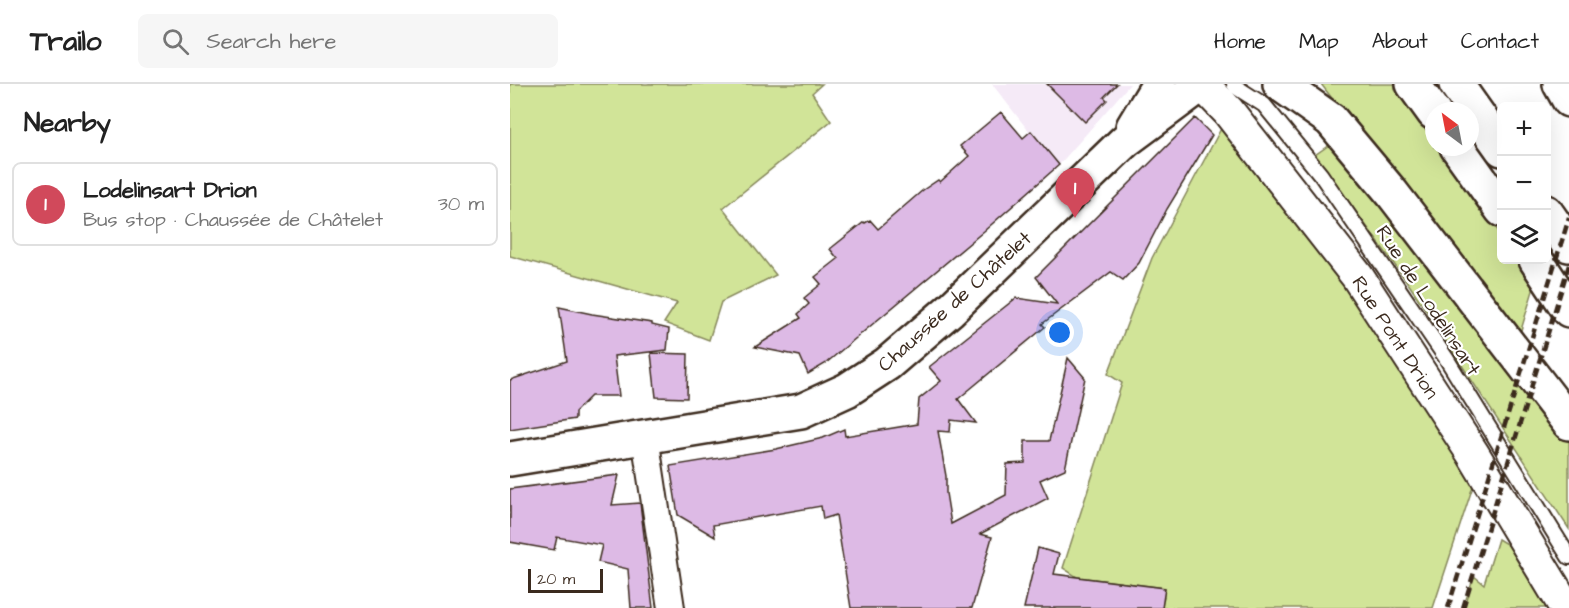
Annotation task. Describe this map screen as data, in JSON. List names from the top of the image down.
{
  "streets": {
    "main road": ["Chaussée de Châtelet"],
    "street": ["Rue Pont Drion"],
    "lane": ["Rue de Lodelinsart"]
  },
  "crossings": [
    ["Chaussée de Châtelet", "Rue Pont Drion"]
  ],
  "scale_bar": "20 m",
  "north": "top left",
  "page": {
    "header": "Trailo",
    "search": "Search here",
    "nav": [
      "Home",
      "Map",
      "About",
      "Contact"
    ],
    "heading": "Nearby",
    "map_buttons": ["+", "−"],
    "list": [
      {
        "mark": "1",
        "name": "Lodelinsart Drion",
        "note": "Bus stop · Chaussée de Châtelet",
        "value": "30 m"
      }
    ],
    "pins": "1",
    "scale": "20 m"
  }
}
